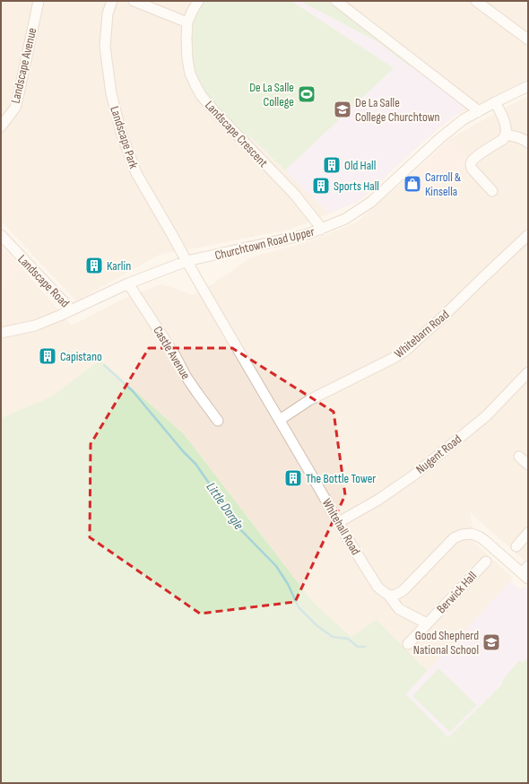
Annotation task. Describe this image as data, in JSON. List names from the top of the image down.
{
  "streets": {
    "street": [
      "Landscape Avenue",
      "Landscape Crescent",
      "Landscape Park",
      "Churchtown Road Upper",
      "Landscape Road",
      "Whitebarn Road",
      "Castle Avenue",
      "Nugent Road",
      "Whitehall Road",
      "Berwick Hall"
    ]
  },
  "crossings": [
    ["Landscape Crescent", "Churchtown Road Upper"],
    ["Landscape Park", "Churchtown Road Upper"],
    ["Landscape Park", "Whitehall Road"],
    ["Churchtown Road Upper", "Landscape Road"],
    ["Churchtown Road Upper", "Castle Avenue"],
    ["Churchtown Road Upper", "Whitehall Road"],
    ["Whitebarn Road", "Whitehall Road"],
    ["Nugent Road", "Whitehall Road"],
    ["Whitehall Road", "Berwick Hall"]
  ],
  "water": ["Little Dargle"],
  "places": {
    "sports": ["De La Salle College"],
    "school or university": ["De La Salle College Churchtown", "Good Shepherd National School"],
    "building": [
      "Old Hall",
      "Sports Hall",
      "Karlin",
      "Capistano",
      "The Bottle Tower"
    ],
    "shop": ["Carroll & Kinsella"]
  }
}
